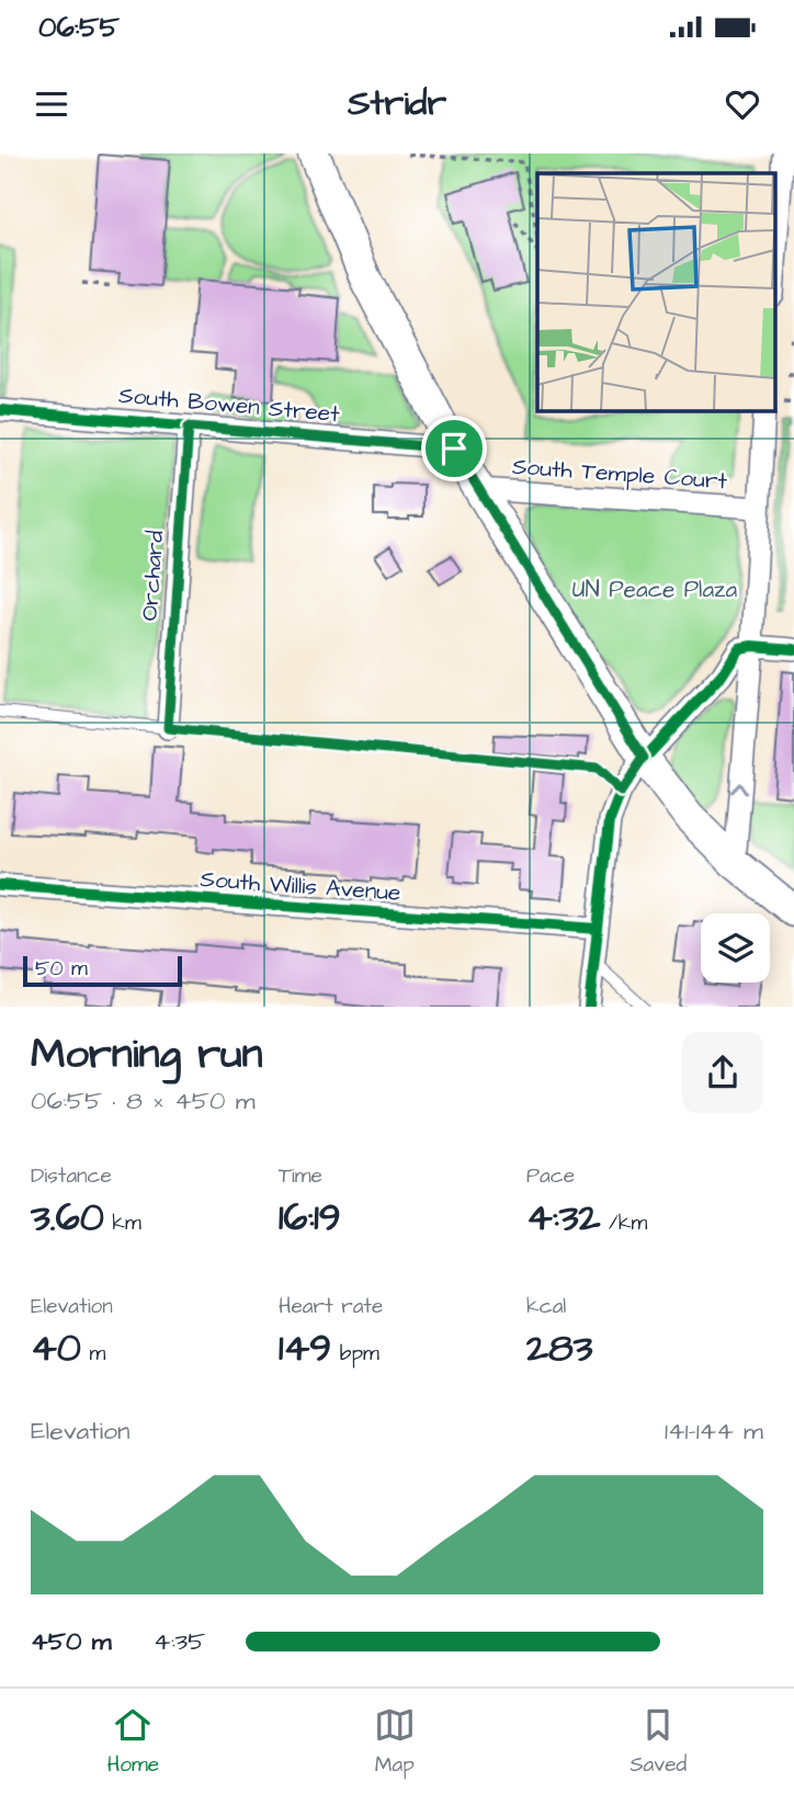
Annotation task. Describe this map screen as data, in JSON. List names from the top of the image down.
{
  "streets": {
    "street": [
      "South Bowen Street",
      "South Temple Court",
      "Orchard",
      "South Willis Avenue"
    ]
  },
  "crossings": [
    ["South Bowen Street", "Orchard"]
  ],
  "parks": ["UN Peace Plaza"],
  "scale_bar": "50 m",
  "page": {
    "status": "06:55",
    "header": "Stridr",
    "scale": "50 m",
    "heading": ["Morning run", "06:55 · 8 × 450 m"],
    "stats": [
      ["Distance", "3.60 km"],
      ["Time", "16:19"],
      ["Pace", "4:32 /km"],
      ["Elevation", "40 m"],
      ["Heart rate", "149 bpm"],
      ["kcal", "283"]
    ],
    "chart": ["Elevation", "141–144 m"],
    "list": [
      {
        "name": "450 m",
        "note": "4:35"
      }
    ],
    "tabs": ["Home", "Map", "Saved"]
  }
}
